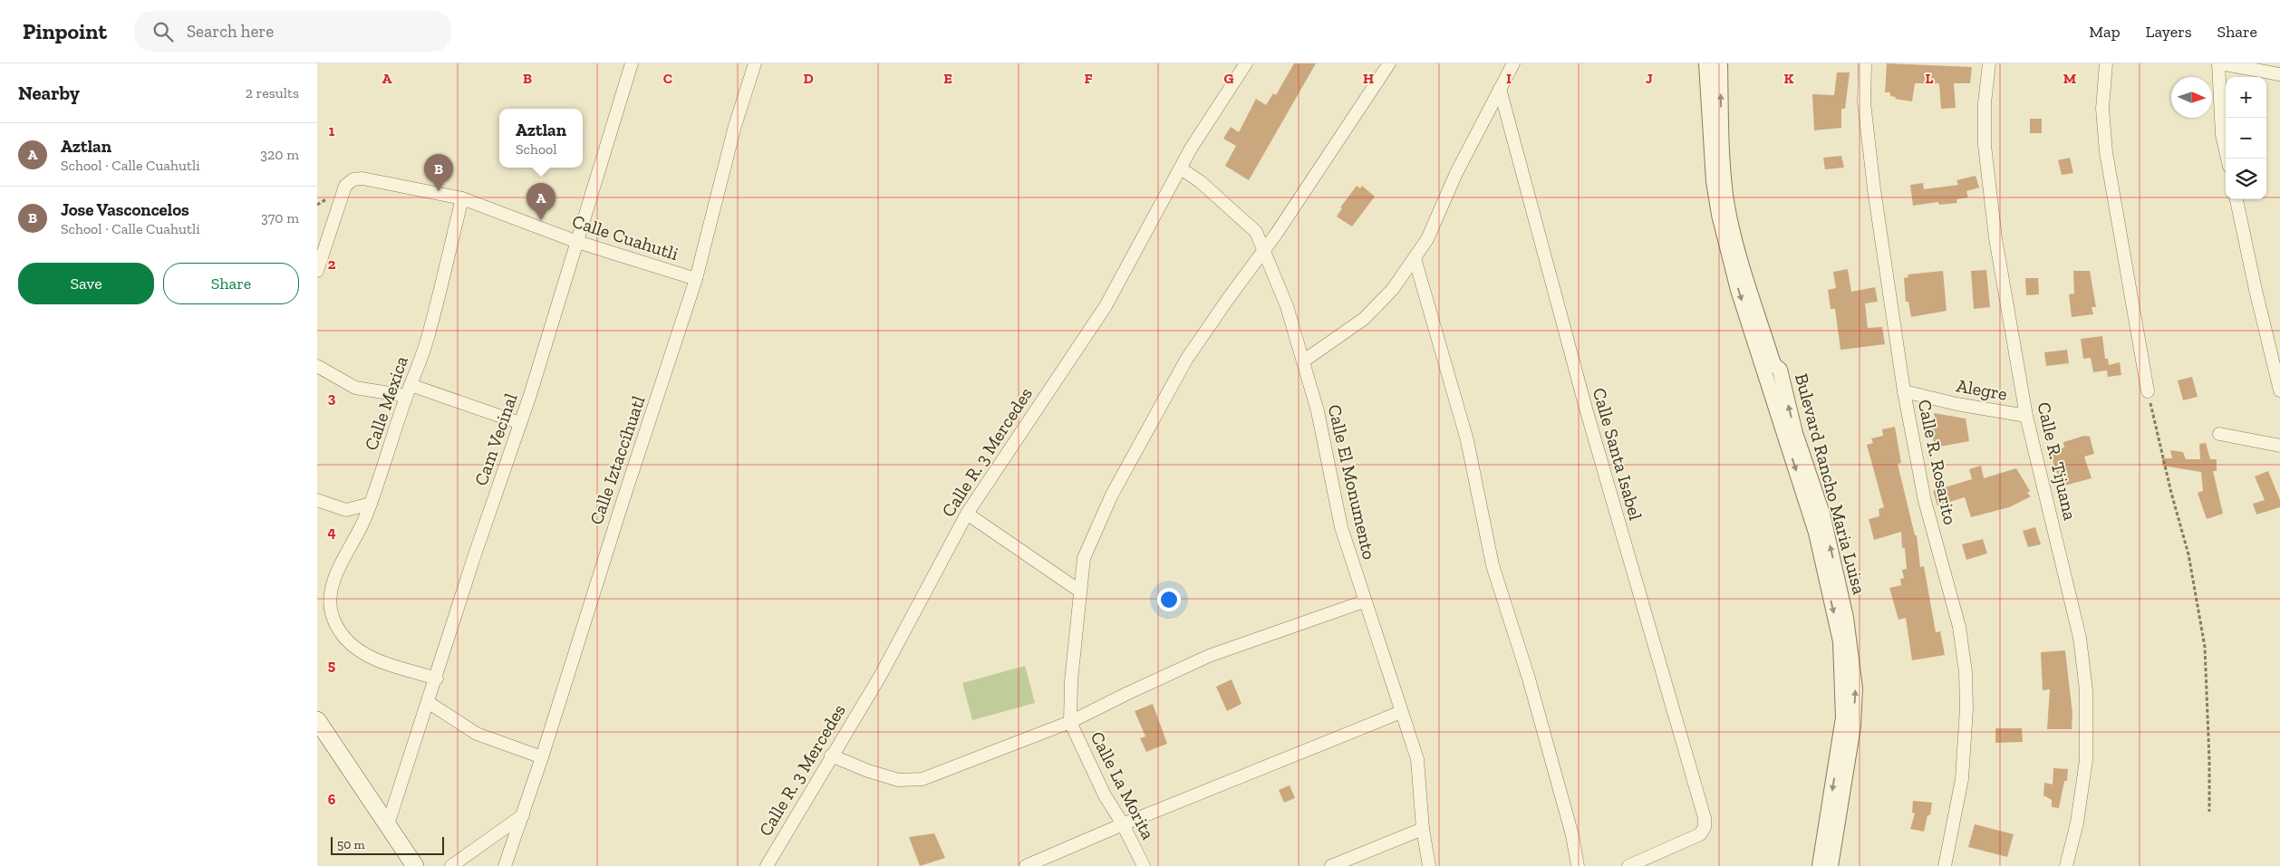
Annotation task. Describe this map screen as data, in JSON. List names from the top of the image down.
{
  "streets": {
    "street": [
      "Calle Cuahutli",
      "Alegre",
      "Calle Mexica",
      "Cam Vecinal",
      "Calle R. 3 Mercedes",
      "Calle Santa Isabel",
      "Calle Iztaccíhuatl",
      "Calle R. Tijuana",
      "Calle R. Rosarito",
      "Calle El Monumento",
      "Bulevard Rancho Maria Luisa",
      "Calle La Morita"
    ]
  },
  "crossings": [
    ["Calle Cuahutli", "Calle Mexica"],
    ["Calle Cuahutli", "Cam Vecinal"],
    ["Calle Cuahutli", "Calle Iztaccíhuatl"],
    ["Alegre", "Calle R. Tijuana"],
    ["Alegre", "Calle R. Rosarito"],
    ["Calle Mexica", "Cam Vecinal"],
    ["Calle R. 3 Mercedes", "Calle El Monumento"]
  ],
  "scale_bar": "50 m",
  "north": "right",
  "page": {
    "header": "Pinpoint",
    "search": "Search here",
    "nav": ["Map", "Layers", "Share"],
    "heading": ["Nearby", "2 results"],
    "map_buttons": ["+", "−"],
    "popup": ["Aztlan", "School"],
    "list": [
      {
        "mark": "A",
        "name": "Aztlan",
        "note": "School · Calle Cuahutli",
        "value": "320 m"
      },
      {
        "mark": "B",
        "name": "Jose Vasconcelos",
        "note": "School · Calle Cuahutli",
        "value": "370 m"
      }
    ],
    "pins": ["B", "A"],
    "buttons": ["Save", "Share"],
    "scale": "50 m"
  },
  "grid": {
    "columns": [
      "A",
      "B",
      "C",
      "D",
      "E",
      "F",
      "G",
      "H",
      "I",
      "J",
      "K",
      "L",
      "M"
    ],
    "rows": [
      "1",
      "2",
      "3",
      "4",
      "5",
      "6"
    ]
  }
}
